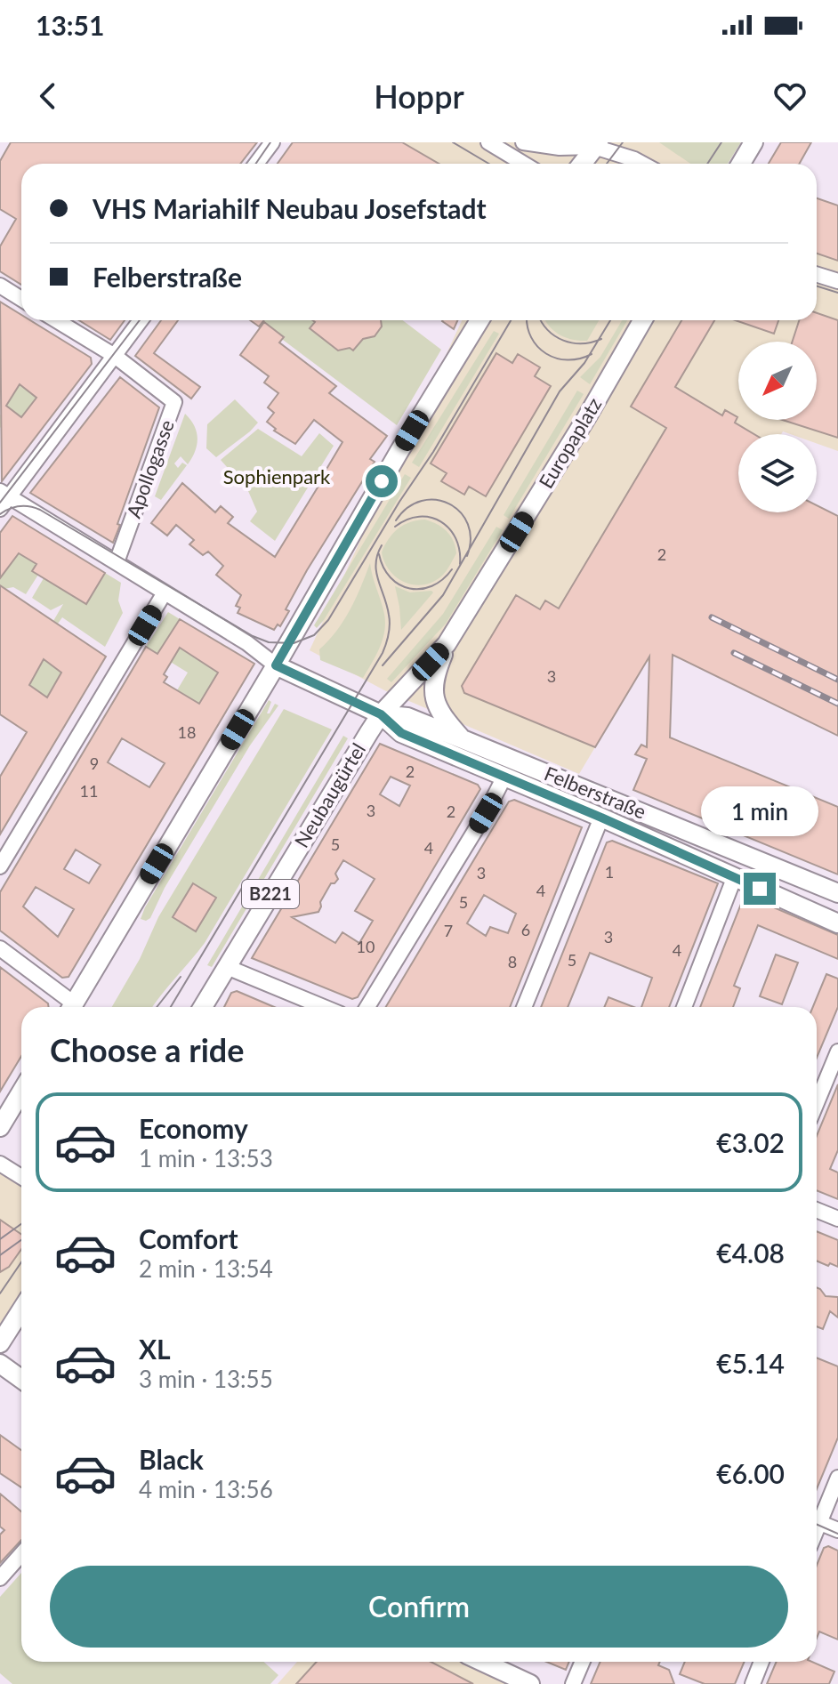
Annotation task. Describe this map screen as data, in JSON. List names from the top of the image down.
{
  "streets": {
    "main road": [
      "Europaplatz",
      "Felberstraße",
      "Neubaugürtel",
      "B221"
    ],
    "street": ["Apollogasse"]
  },
  "crossings": [
    ["Europaplatz", "Felberstraße"],
    ["Europaplatz", "Neubaugürtel"],
    ["Felberstraße", "Neubaugürtel"]
  ],
  "parks": ["Sophienpark"],
  "house_numbers": [
    "2",
    "3",
    "18",
    "9",
    "2",
    "11",
    "3",
    "2",
    "5",
    "4",
    "1",
    "3",
    "4",
    "5",
    "6",
    "7",
    "3",
    "10",
    "4",
    "5",
    "8"
  ],
  "north": "bottom left",
  "page": {
    "status": "13:51",
    "header": "Hoppr",
    "banner": ["VHS Mariahilf Neubau Josefstadt", "Felberstraße"],
    "bubble": "1 min",
    "heading": "Choose a ride",
    "list": [
      {
        "name": "Economy",
        "note": "1 min · 13:53",
        "value": "€3.02"
      },
      {
        "name": "Comfort",
        "note": "2 min · 13:54",
        "value": "€4.08"
      },
      {
        "name": "XL",
        "note": "3 min · 13:55",
        "value": "€5.14"
      },
      {
        "name": "Black",
        "note": "4 min · 13:56",
        "value": "€6.00"
      }
    ],
    "buttons": "Confirm"
  }
}
